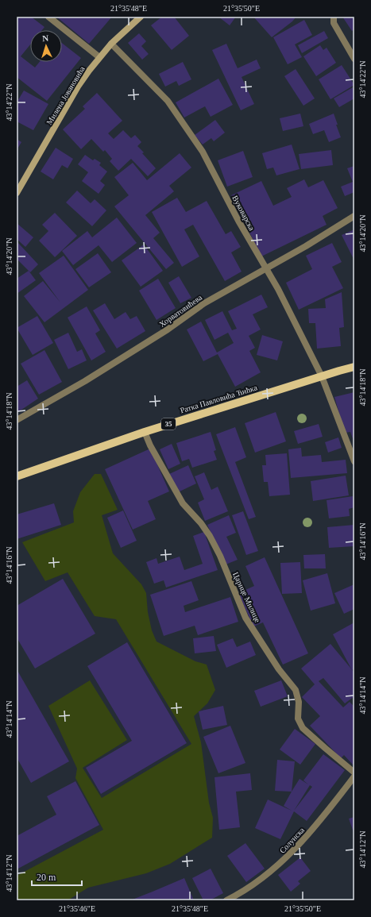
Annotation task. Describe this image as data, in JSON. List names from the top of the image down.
{
  "streets": {
    "main road": ["Милена Јовановића", "Ратка Павловића Ћићка", "35"],
    "street": [
      "Вуковарска",
      "Хорватовићева",
      "Царице Милице",
      "Солунска"
    ]
  },
  "crossings": [
    ["Милена Јовановића", "Вуковарска"],
    ["Вуковарска", "Хорватовићева"],
    ["Вуковарска", "Ратка Павловића Ћићка"],
    ["Ратка Павловића Ћићка", "Царице Милице"]
  ],
  "scale_bar": "20 m",
  "north": "top",
  "coordinates": [
    "21°35'48\"E",
    "21°35'50\"E",
    "43°14'22\"N",
    "43°14'20\"N",
    "43°14'18\"N",
    "43°14'16\"N",
    "43°14'14\"N",
    "43°14'12\"N",
    "21°35'46\"E"
  ]
}
